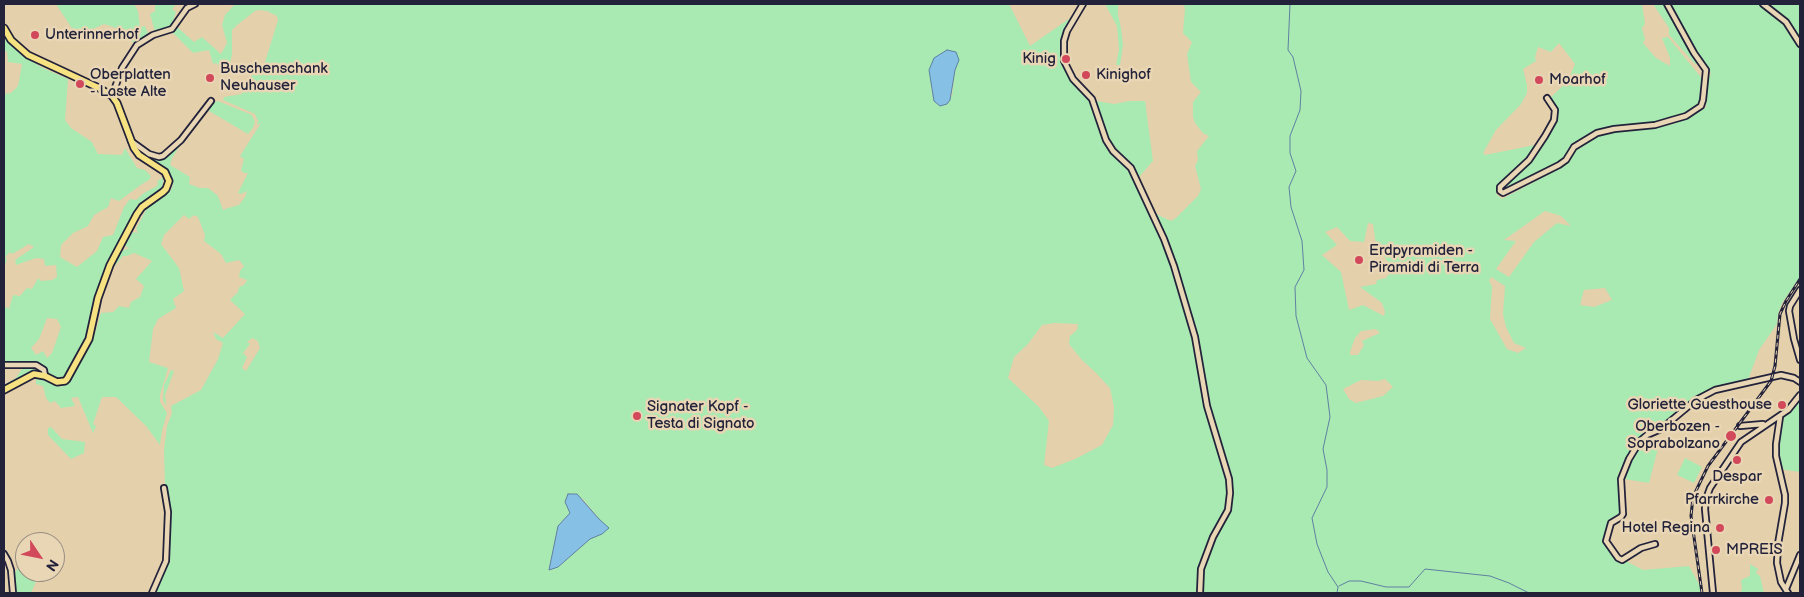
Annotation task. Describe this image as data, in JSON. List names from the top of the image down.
{
  "places": [
    "Unterinnerhof",
    "Kinig",
    "Kinighof",
    "Buschenschank Neuhauser",
    "Moarhof",
    "Oberplatten - Laste Alte",
    "Erdpyramiden - Piramidi di Terra",
    "Gloriette Guesthouse",
    "Signater Kopf - Testa di Signato",
    "Oberbozen - Soprabolzano",
    "Despar",
    "Pfarrkirche",
    "Hotel Regina",
    "MPREIS"
  ],
  "north": "bottom right"
}
